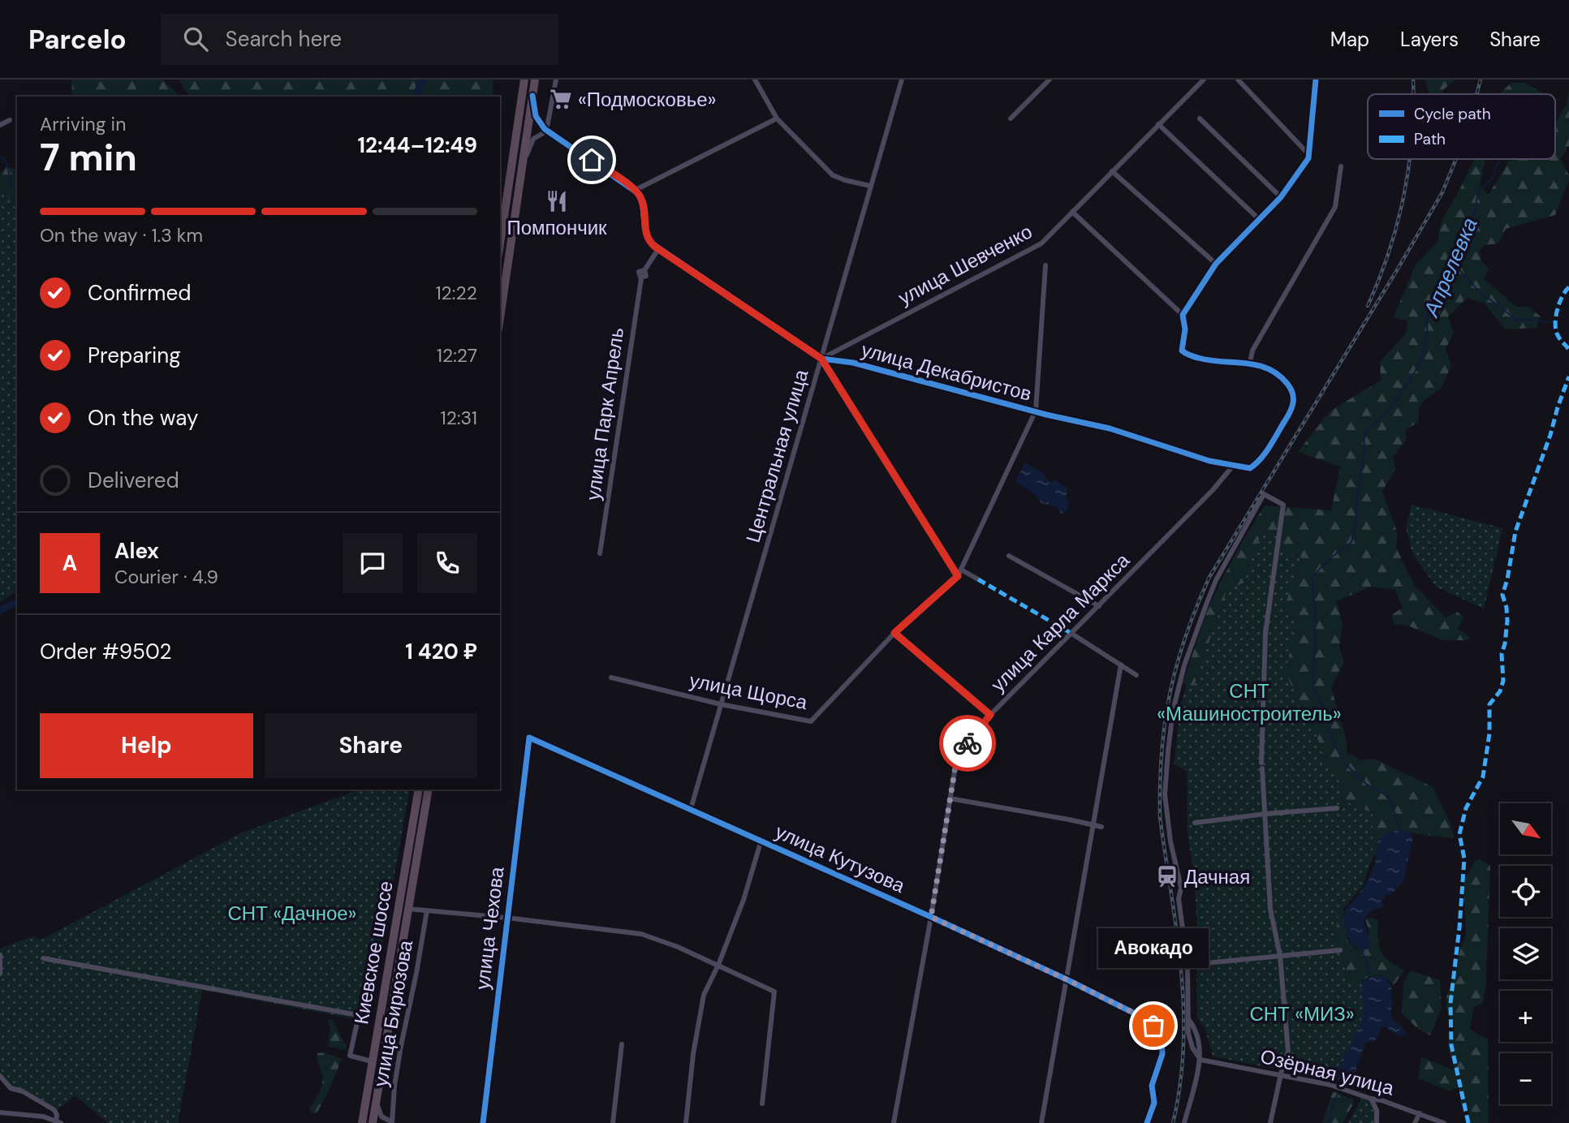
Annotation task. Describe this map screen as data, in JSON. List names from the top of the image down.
{
  "streets": {
    "highway": ["Киевское шоссе"],
    "street": [
      "улица Шевченко",
      "улица Декабристов",
      "улица Парк Апрель",
      "Центральная улица",
      "улица Карла Маркса",
      "улица Щорса",
      "улица Кутузова",
      "улица Чехова",
      "улица Бирюзова",
      "Озёрная улица"
    ]
  },
  "crossings": [
    ["улица Шевченко", "улица Декабристов"],
    ["улица Шевченко", "Центральная улица"],
    ["улица Декабристов", "улица Парк Апрель"],
    ["улица Декабристов", "Центральная улица"],
    ["улица Декабристов", "улица Карла Маркса"],
    ["Центральная улица", "улица Щорса"],
    ["Центральная улица", "улица Кутузова"],
    ["улица Карла Маркса", "улица Кутузова"],
    ["улица Кутузова", "улица Чехова"]
  ],
  "water": ["Апрелевка"],
  "parks": ["СНТ «Машиностроитель»", "СНТ «Дачное»", "СНТ «МИЗ»"],
  "places": {
    "supermarket": ["«Подмосковье»"],
    "restaurant": ["Помпончик"],
    "station": ["Дачная"],
    "other": ["Авокадо"]
  },
  "legend": ["Cycle path", "Path"],
  "north": "bottom right",
  "page": {
    "header": "Parcelo",
    "search": "Search here",
    "nav": ["Map", "Layers", "Share"],
    "heading": ["7 min", "Arriving in", "12:44–12:49"],
    "panel": [
      "Alex",
      "Courier · 4.9",
      "Order #9502",
      "1 420 ₽"
    ],
    "bar": "On the way · 1.3 km",
    "list": [
      ["Confirmed", "12:22"],
      ["Preparing", "12:27"],
      ["On the way", "12:31"],
      "Delivered"
    ],
    "round": "A",
    "buttons": ["Help", "Share"],
    "map_buttons": ["+", "−"],
    "bubble": "Авокадо"
  }
}
